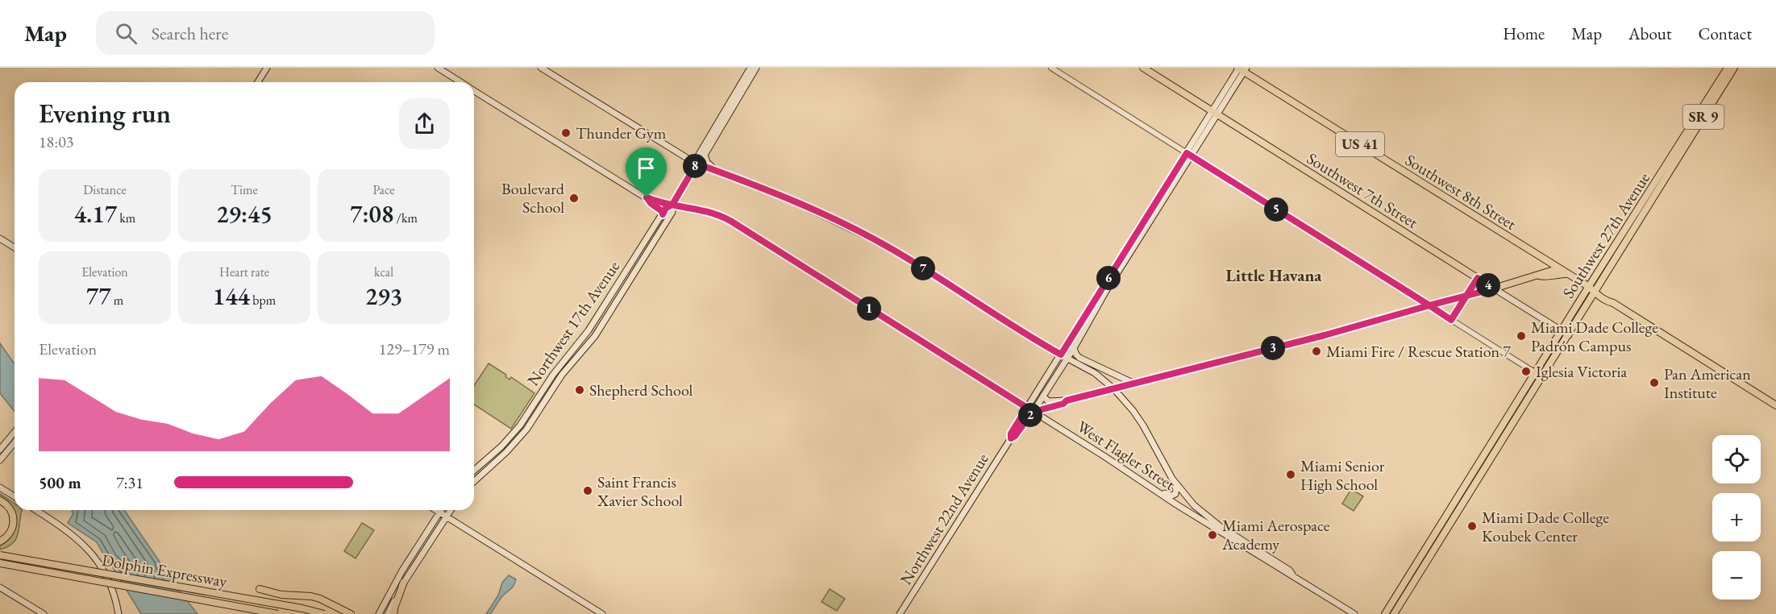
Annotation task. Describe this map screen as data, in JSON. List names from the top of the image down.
{
  "streets": {
    "highway": ["Dolphin Expressway"],
    "main road": [
      "SR 9",
      "US 41",
      "Southwest 7th Street",
      "Southwest 8th Street",
      "Southwest 27th Avenue",
      "Northwest 17th Avenue",
      "West Flagler Street",
      "Northwest 22nd Avenue"
    ]
  },
  "crossings": [
    ["Southwest 7th Street", "Southwest 27th Avenue"],
    ["Southwest 8th Street", "Southwest 27th Avenue"],
    ["Northwest 17th Avenue", "West Flagler Street"],
    ["West Flagler Street", "Northwest 22nd Avenue"]
  ],
  "districts": ["Little Havana"],
  "places": [
    "Thunder Gym",
    "Boulevard School",
    "Miami Dade College Padrón Campus",
    "Miami Fire / Rescue Station 7",
    "Iglesia Victoria",
    "Pan American Institute",
    "Shepherd School",
    "Miami Senior High School",
    "Saint Francis Xavier School",
    "Miami Dade College Koubek Center",
    "Miami Aerospace Academy"
  ],
  "page": {
    "header": "Map",
    "search": "Search here",
    "nav": [
      "Home",
      "Map",
      "About",
      "Contact"
    ],
    "heading": ["Evening run", "18:03"],
    "pins": [
      "8",
      "5",
      "7",
      "6",
      "4",
      "1",
      "3",
      "2"
    ],
    "stats": [
      ["Distance", "4.17 km"],
      ["Time", "29:45"],
      ["Pace", "7:08 /km"],
      ["Elevation", "77 m"],
      ["Heart rate", "144 bpm"],
      ["kcal", "293"]
    ],
    "chart": ["Elevation", "129–179 m"],
    "map_buttons": ["+", "−"],
    "list": [
      {
        "name": "500 m",
        "note": "7:31"
      }
    ]
  }
}
